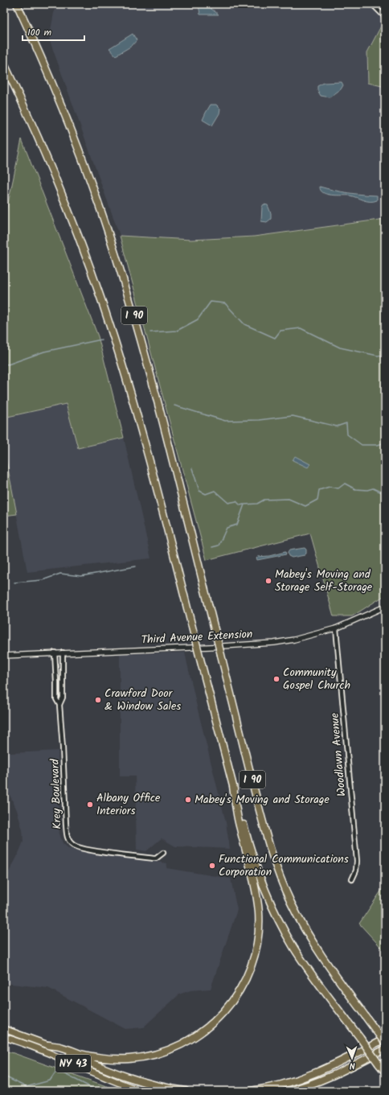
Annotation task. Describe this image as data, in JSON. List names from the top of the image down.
{
  "streets": {
    "highway": ["I 90"],
    "main road": ["NY 43"],
    "street": ["Third Avenue Extension", "Woodlawn Avenue", "Krey Boulevard"]
  },
  "crossings": [
    ["Third Avenue Extension", "Woodlawn Avenue"],
    ["Third Avenue Extension", "Krey Boulevard"]
  ],
  "places": [
    "Mabey's Moving and Storage Self-Storage",
    "Community Gospel Church",
    "Crawford Door & Window Sales",
    "Mabey's Moving and Storage",
    "Albany Office Interiors",
    "Functional Communications Corporation"
  ],
  "scale_bar": "100 m",
  "north": "bottom"
}
